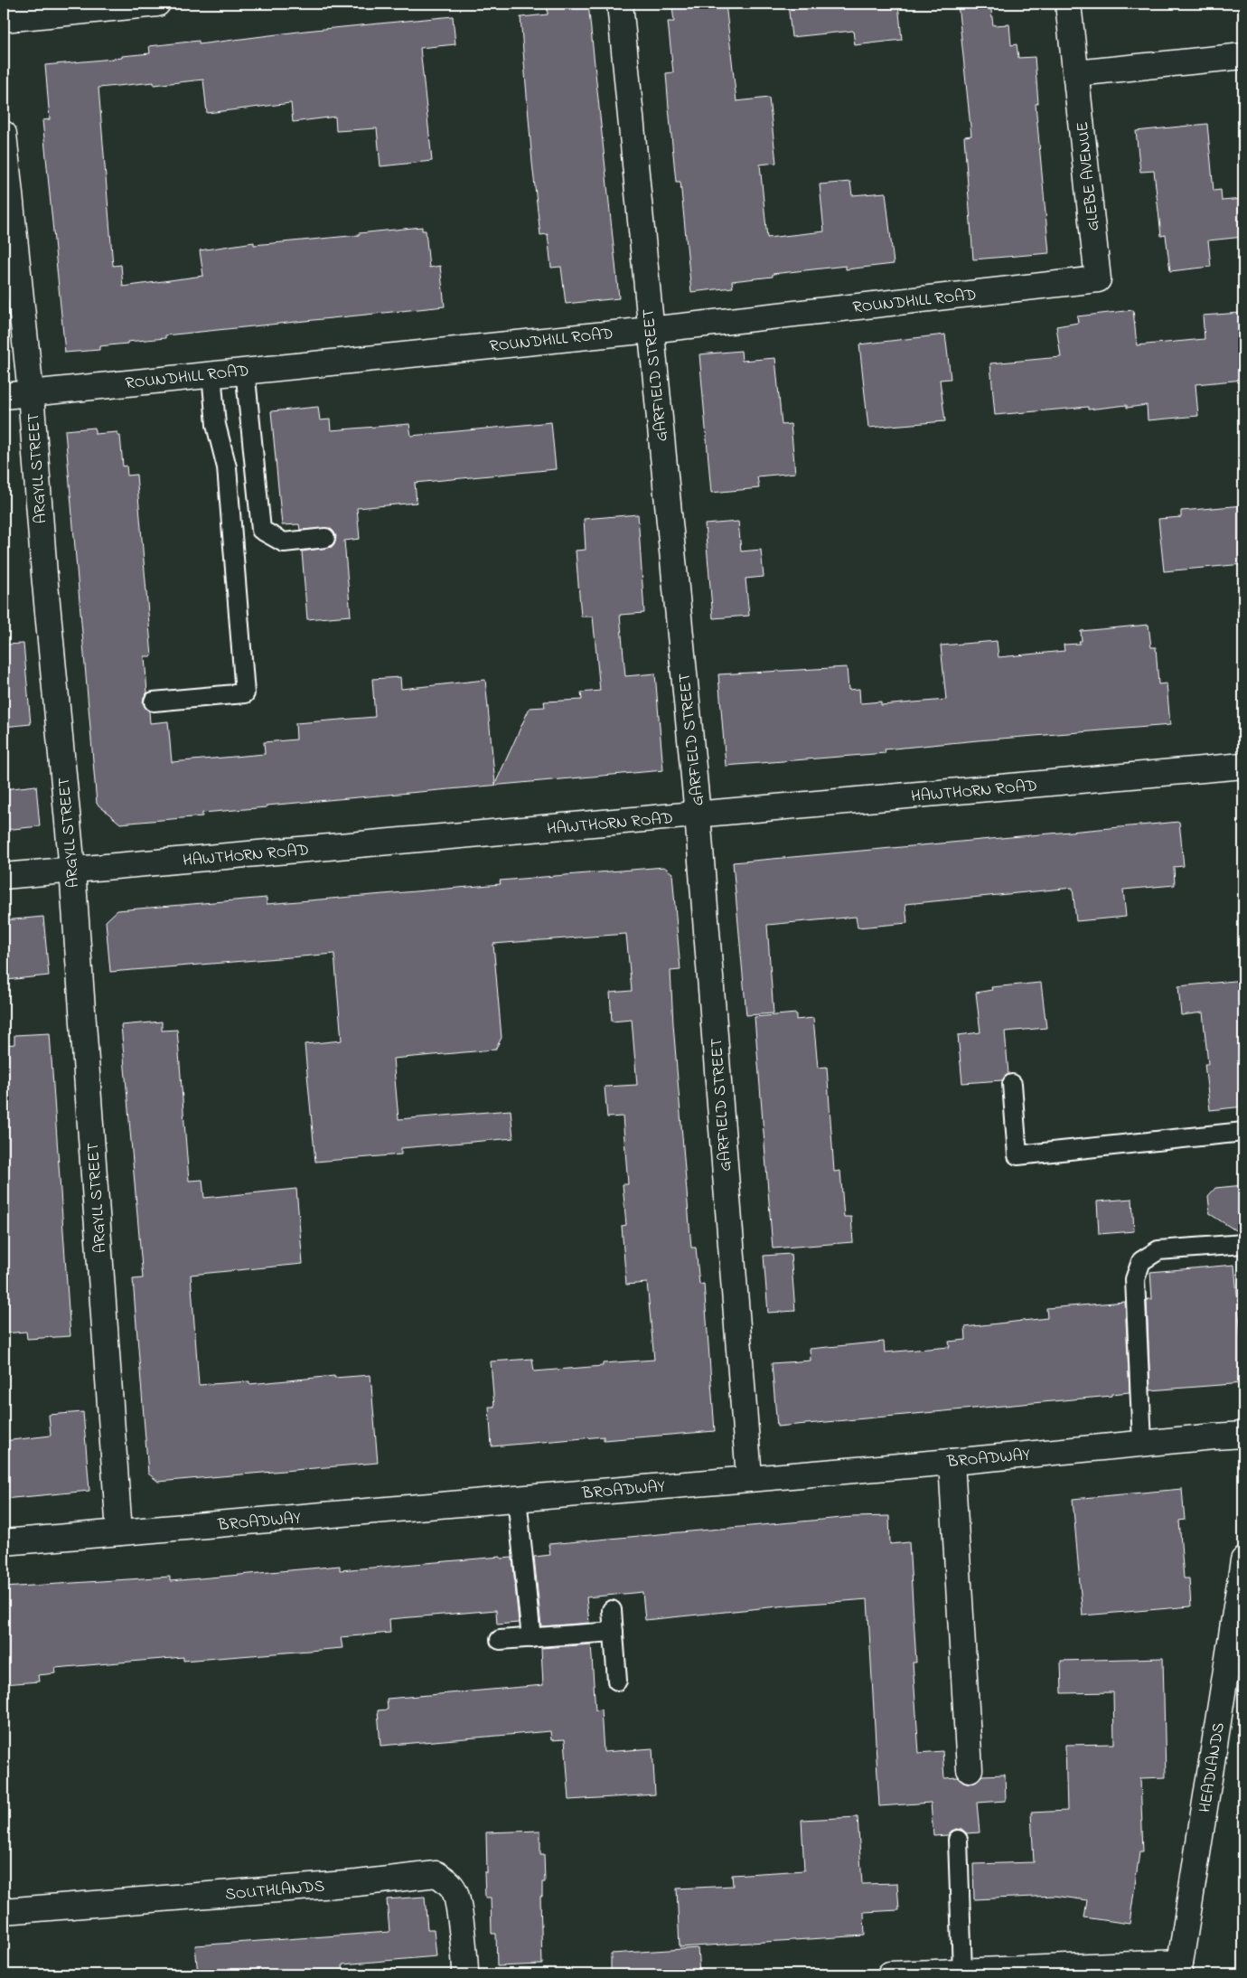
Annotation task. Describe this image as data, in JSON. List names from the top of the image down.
{
  "streets": {
    "street": [
      "GLEBE AVENUE",
      "ROUNDHILL ROAD",
      "GARFIELD STREET",
      "ARGYLL STREET",
      "HAWTHORN ROAD",
      "BROADWAY",
      "HEADLANDS",
      "SOUTHLANDS"
    ]
  },
  "crossings": [
    ["GLEBE AVENUE", "ROUNDHILL ROAD"],
    ["ROUNDHILL ROAD", "GARFIELD STREET"],
    ["ROUNDHILL ROAD", "ARGYLL STREET"],
    ["GARFIELD STREET", "HAWTHORN ROAD"],
    ["GARFIELD STREET", "BROADWAY"],
    ["ARGYLL STREET", "HAWTHORN ROAD"],
    ["ARGYLL STREET", "BROADWAY"]
  ]
}
